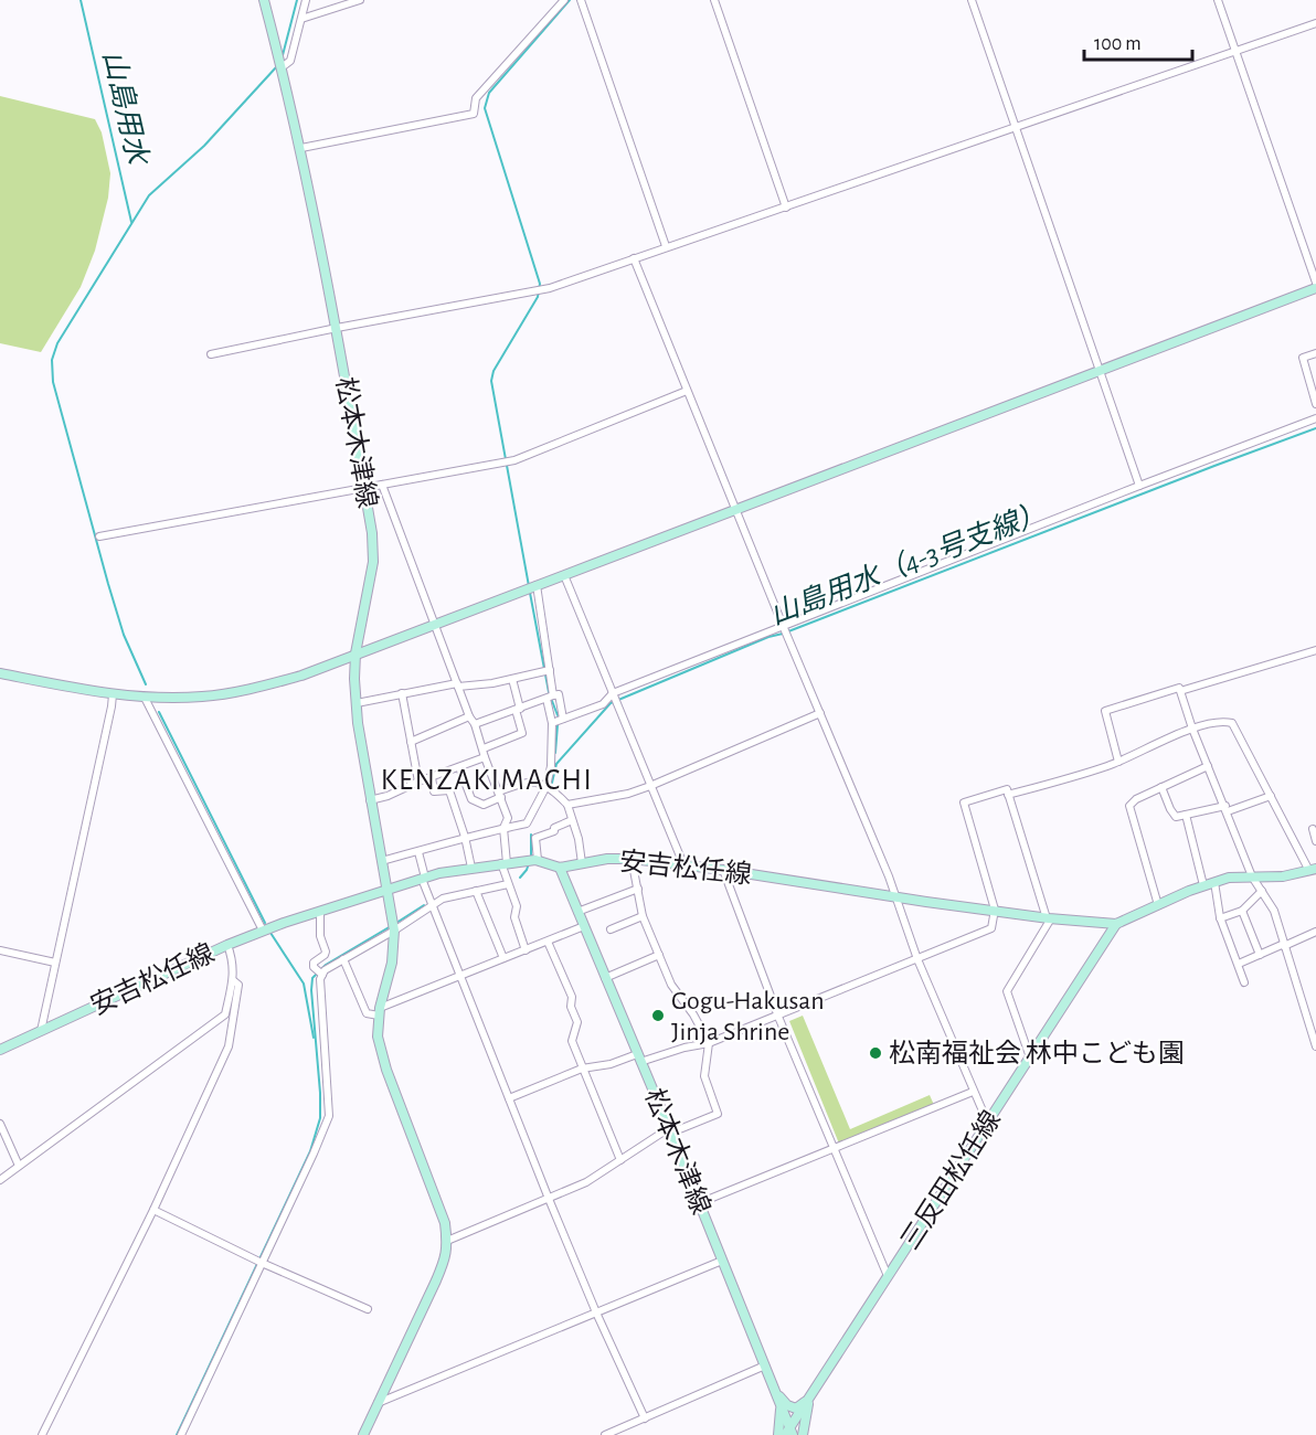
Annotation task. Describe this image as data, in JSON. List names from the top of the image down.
{
  "streets": {
    "main road": ["松本木津線", "安吉松任線", "三反田松任線"]
  },
  "crossings": [
    ["松本木津線", "安吉松任線"],
    ["松本木津線", "三反田松任線"],
    ["安吉松任線", "三反田松任線"]
  ],
  "districts": ["KENZAKIMACHI"],
  "water": ["山島用水", "山島用水（4-3号支線）"],
  "places": ["Gogu-Hakusan Jinja Shrine", "松南福祉会 林中こども園"],
  "scale_bar": "100 m"
}
